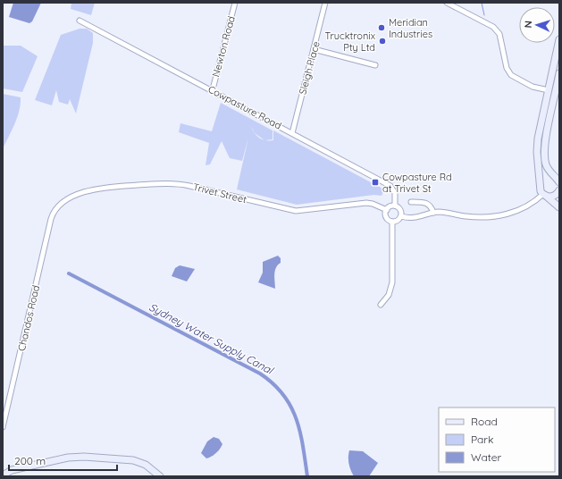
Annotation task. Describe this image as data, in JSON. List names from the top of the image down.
{
  "streets": {
    "street": [
      "Newton Road",
      "Sleigh Place",
      "Cowpasture Road",
      "Trivet Street",
      "Chandos Road"
    ]
  },
  "crossings": [
    ["Newton Road", "Cowpasture Road"],
    ["Sleigh Place", "Cowpasture Road"],
    ["Cowpasture Road", "Trivet Street"],
    ["Trivet Street", "Chandos Road"]
  ],
  "water": ["Sydney Water Supply Canal"],
  "places": {
    "other": ["Meridian Industries", "Trucktronix Pty Ltd"],
    "transit": ["Cowpasture Rd at Trivet St"]
  },
  "legend": ["Road", "Park", "Water"],
  "scale_bar": "200 m",
  "north": "left"
}
